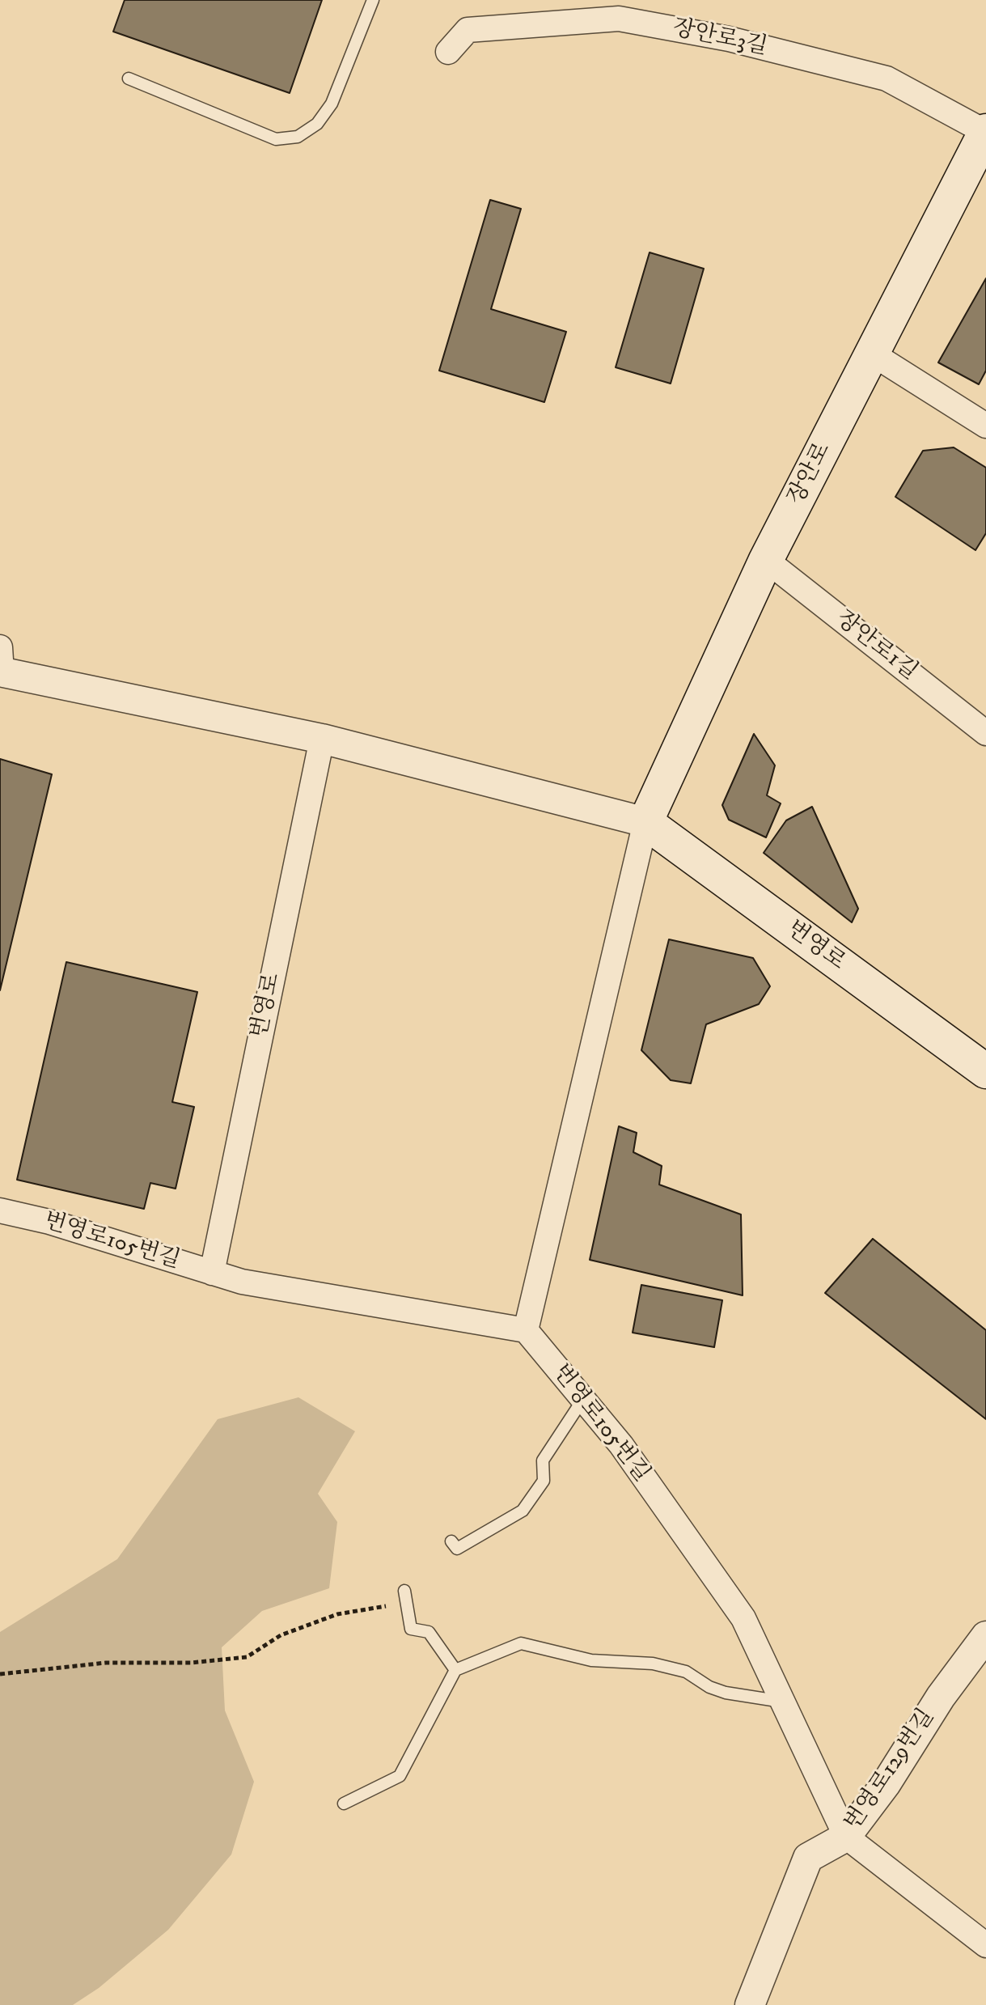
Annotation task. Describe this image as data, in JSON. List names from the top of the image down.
{
  "streets": {
    "main road": ["장안로", "번영로"],
    "street": [
      "장안로3길",
      "장안로1길",
      "번영로105번길",
      "번영로129번길"
    ]
  },
  "crossings": [
    ["장안로3길", "장안로"],
    ["장안로", "장안로1길"],
    ["장안로", "번영로"],
    ["번영로", "번영로105번길"],
    ["번영로105번길", "번영로129번길"]
  ]
}
